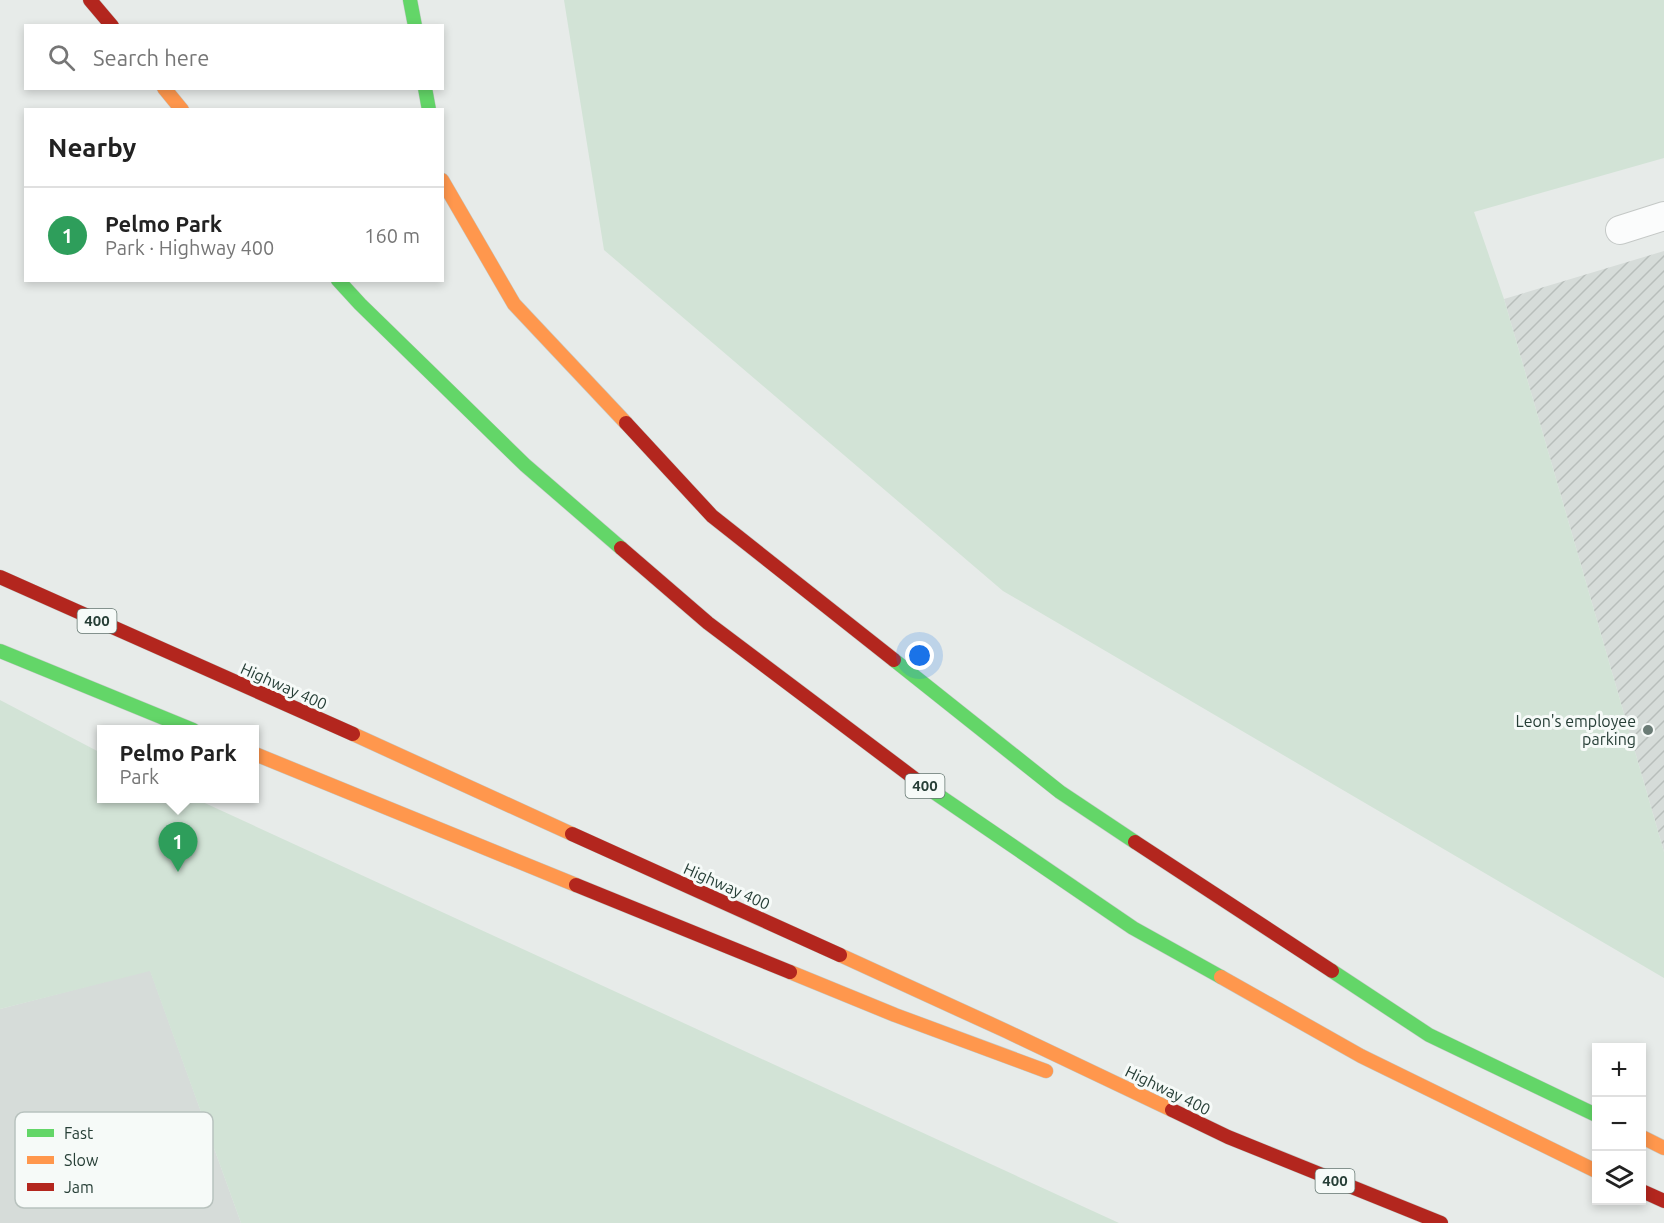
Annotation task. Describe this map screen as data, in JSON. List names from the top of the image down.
{
  "streets": {
    "highway": ["400", "Highway 400"]
  },
  "places": ["Leon's employee parking"],
  "legend": ["Fast", "Slow", "Jam"],
  "page": {
    "search": "Search here",
    "heading": "Nearby",
    "list": [
      {
        "mark": "1",
        "name": "Pelmo Park",
        "note": "Park · Highway 400",
        "value": "160 m"
      }
    ],
    "popup": ["Pelmo Park", "Park"],
    "pins": "1",
    "map_buttons": ["+", "−"]
  }
}
